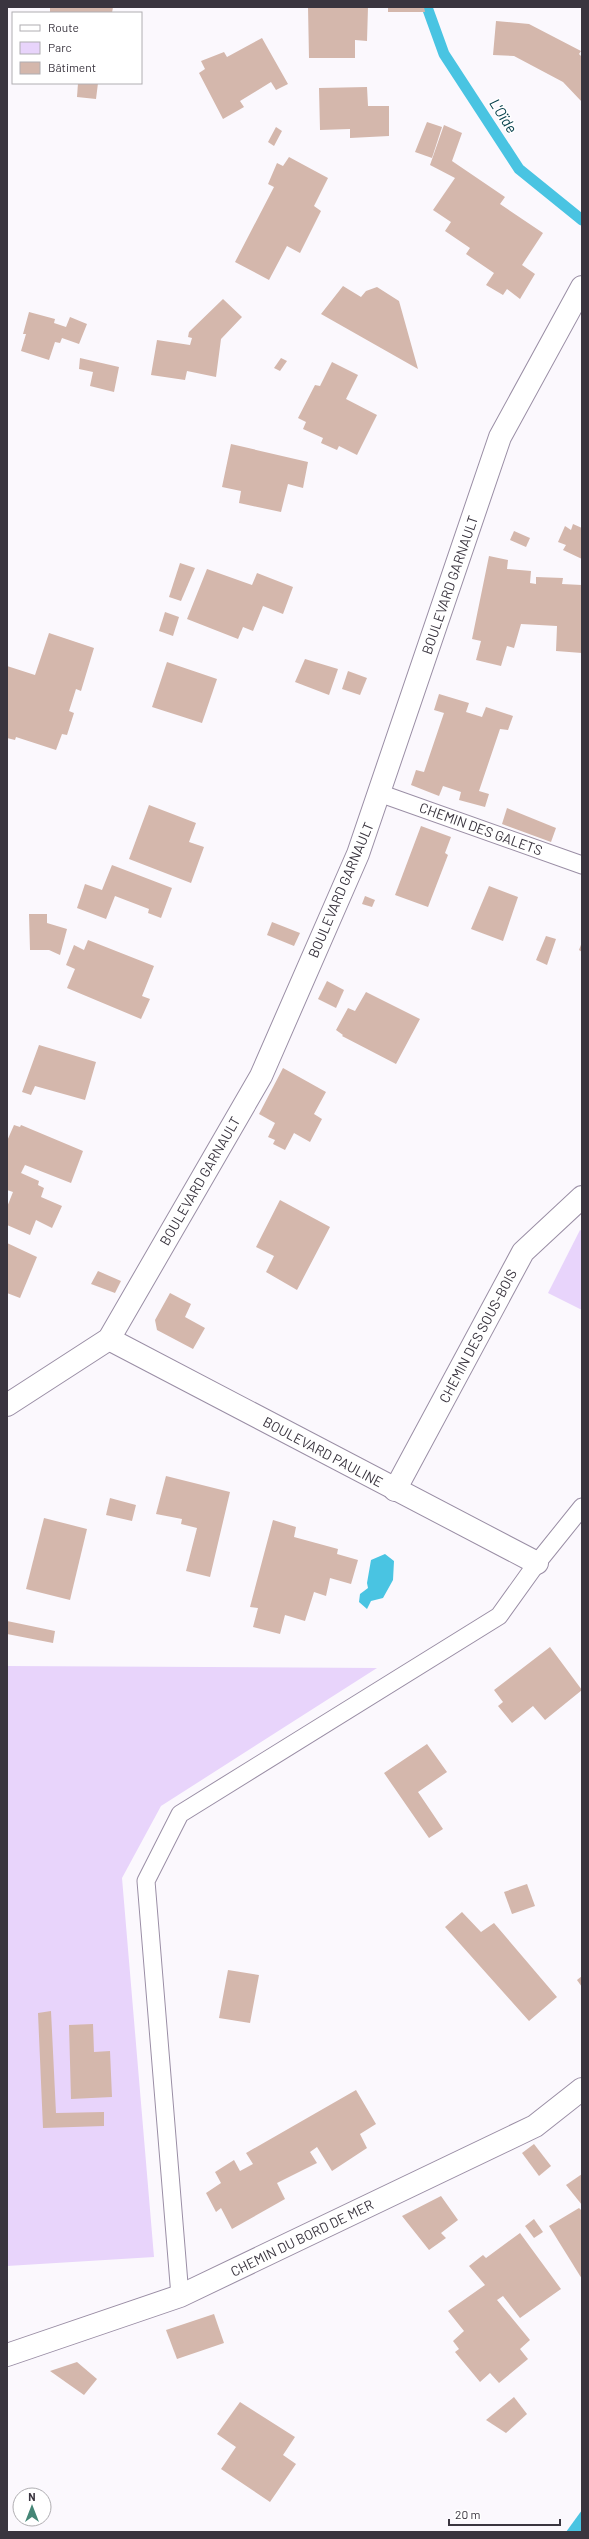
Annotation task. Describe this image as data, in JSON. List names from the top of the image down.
{
  "streets": {
    "street": [
      "BOULEVARD GARNAULT",
      "CHEMIN DES SOUS-BOIS",
      "BOULEVARD PAULINE",
      "CHEMIN DU BORD DE MER"
    ],
    "lane": ["CHEMIN DES GALETS"]
  },
  "crossings": [
    ["BOULEVARD GARNAULT", "CHEMIN DES GALETS"],
    ["BOULEVARD GARNAULT", "BOULEVARD PAULINE"],
    ["CHEMIN DES SOUS-BOIS", "BOULEVARD PAULINE"]
  ],
  "water": ["L'Oïde"],
  "legend": ["Route", "Parc", "Bâtiment"],
  "scale_bar": "20 m",
  "north": "top"
}
